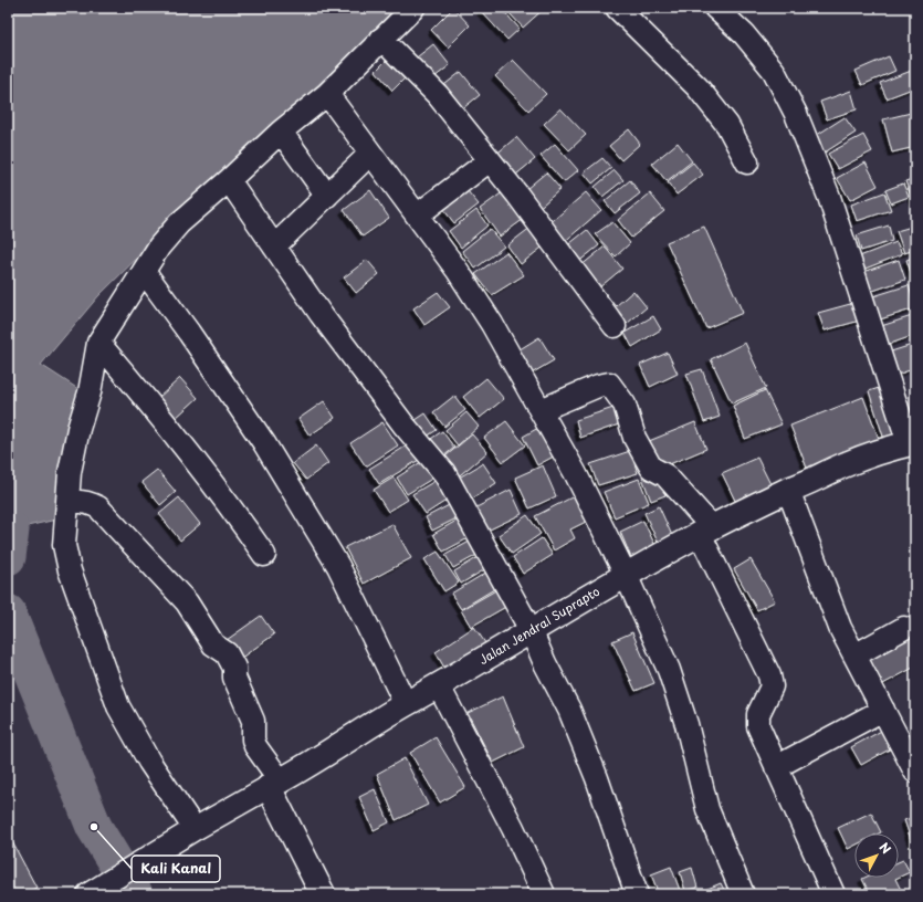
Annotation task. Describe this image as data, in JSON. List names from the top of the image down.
{
  "streets": {
    "main road": ["Jalan Jendral Suprapto"]
  },
  "places": ["Kali Kanal"],
  "north": "top right"
}
